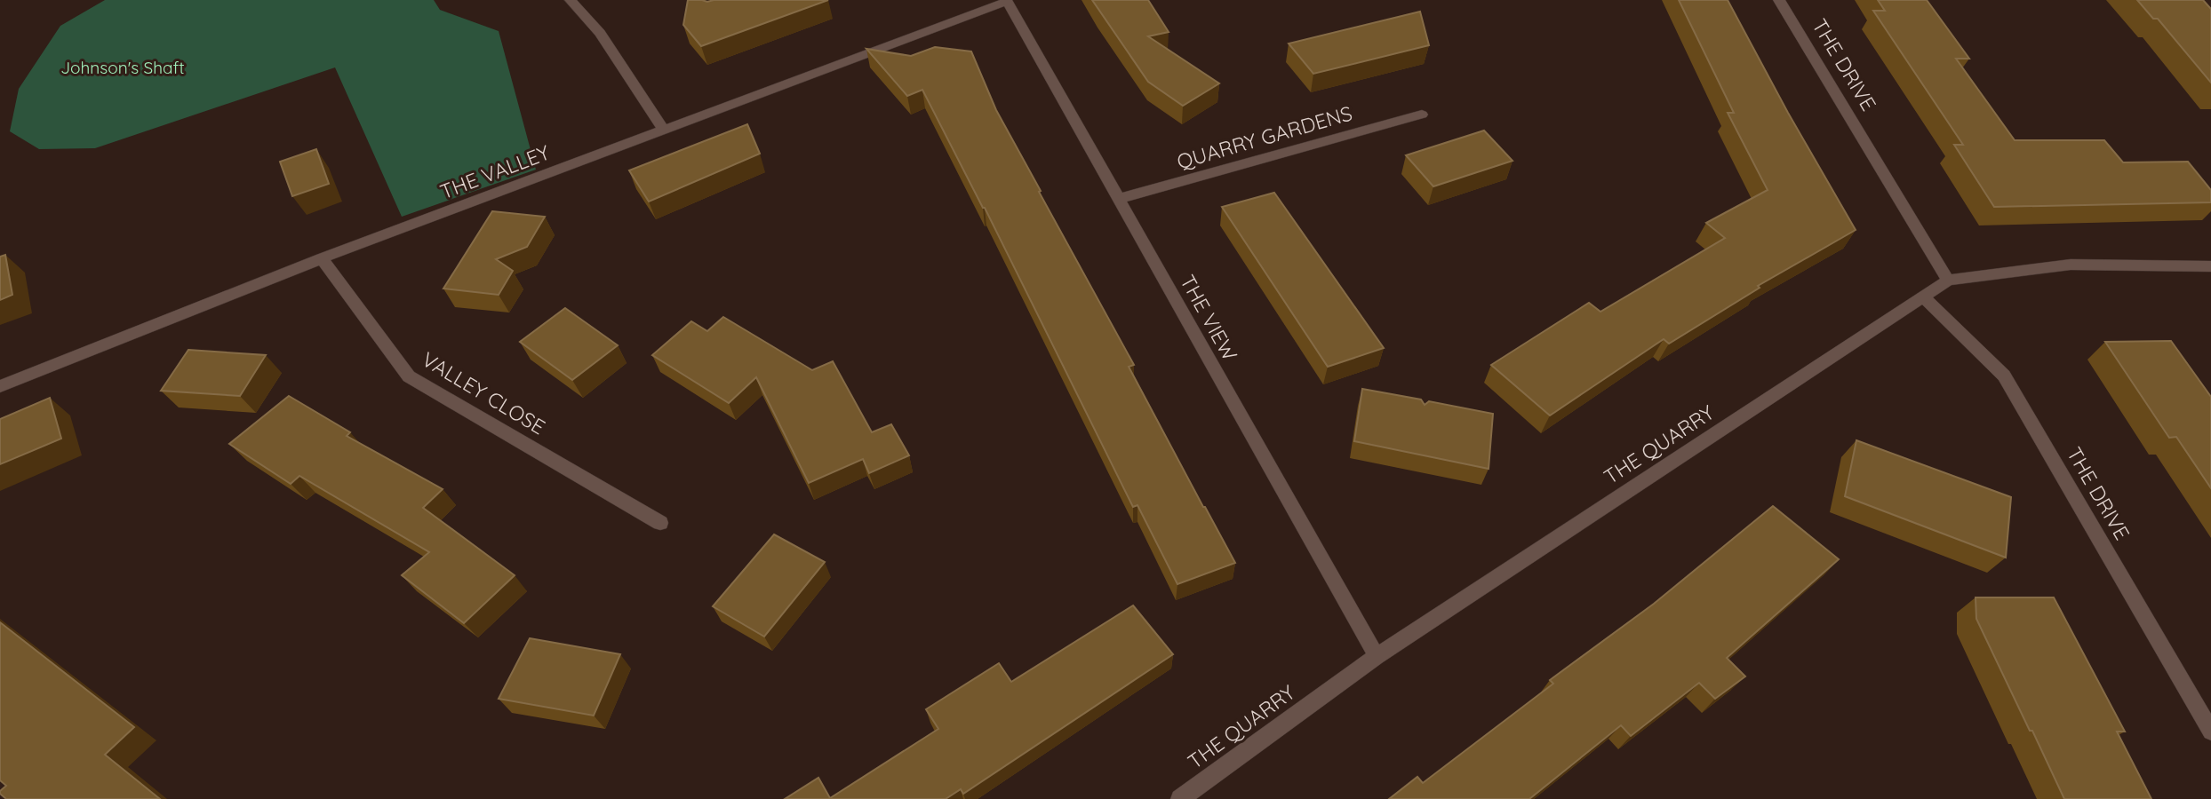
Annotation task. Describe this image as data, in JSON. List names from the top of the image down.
{
  "streets": {
    "street": [
      "THE DRIVE",
      "QUARRY GARDENS",
      "THE VALLEY",
      "THE VIEW",
      "VALLEY CLOSE",
      "THE QUARRY"
    ]
  },
  "crossings": [
    ["THE DRIVE", "THE QUARRY"],
    ["QUARRY GARDENS", "THE VIEW"],
    ["THE VALLEY", "THE VIEW"],
    ["THE VALLEY", "VALLEY CLOSE"],
    ["THE VIEW", "THE QUARRY"]
  ],
  "parks": ["Johnson's Shaft"]
}
